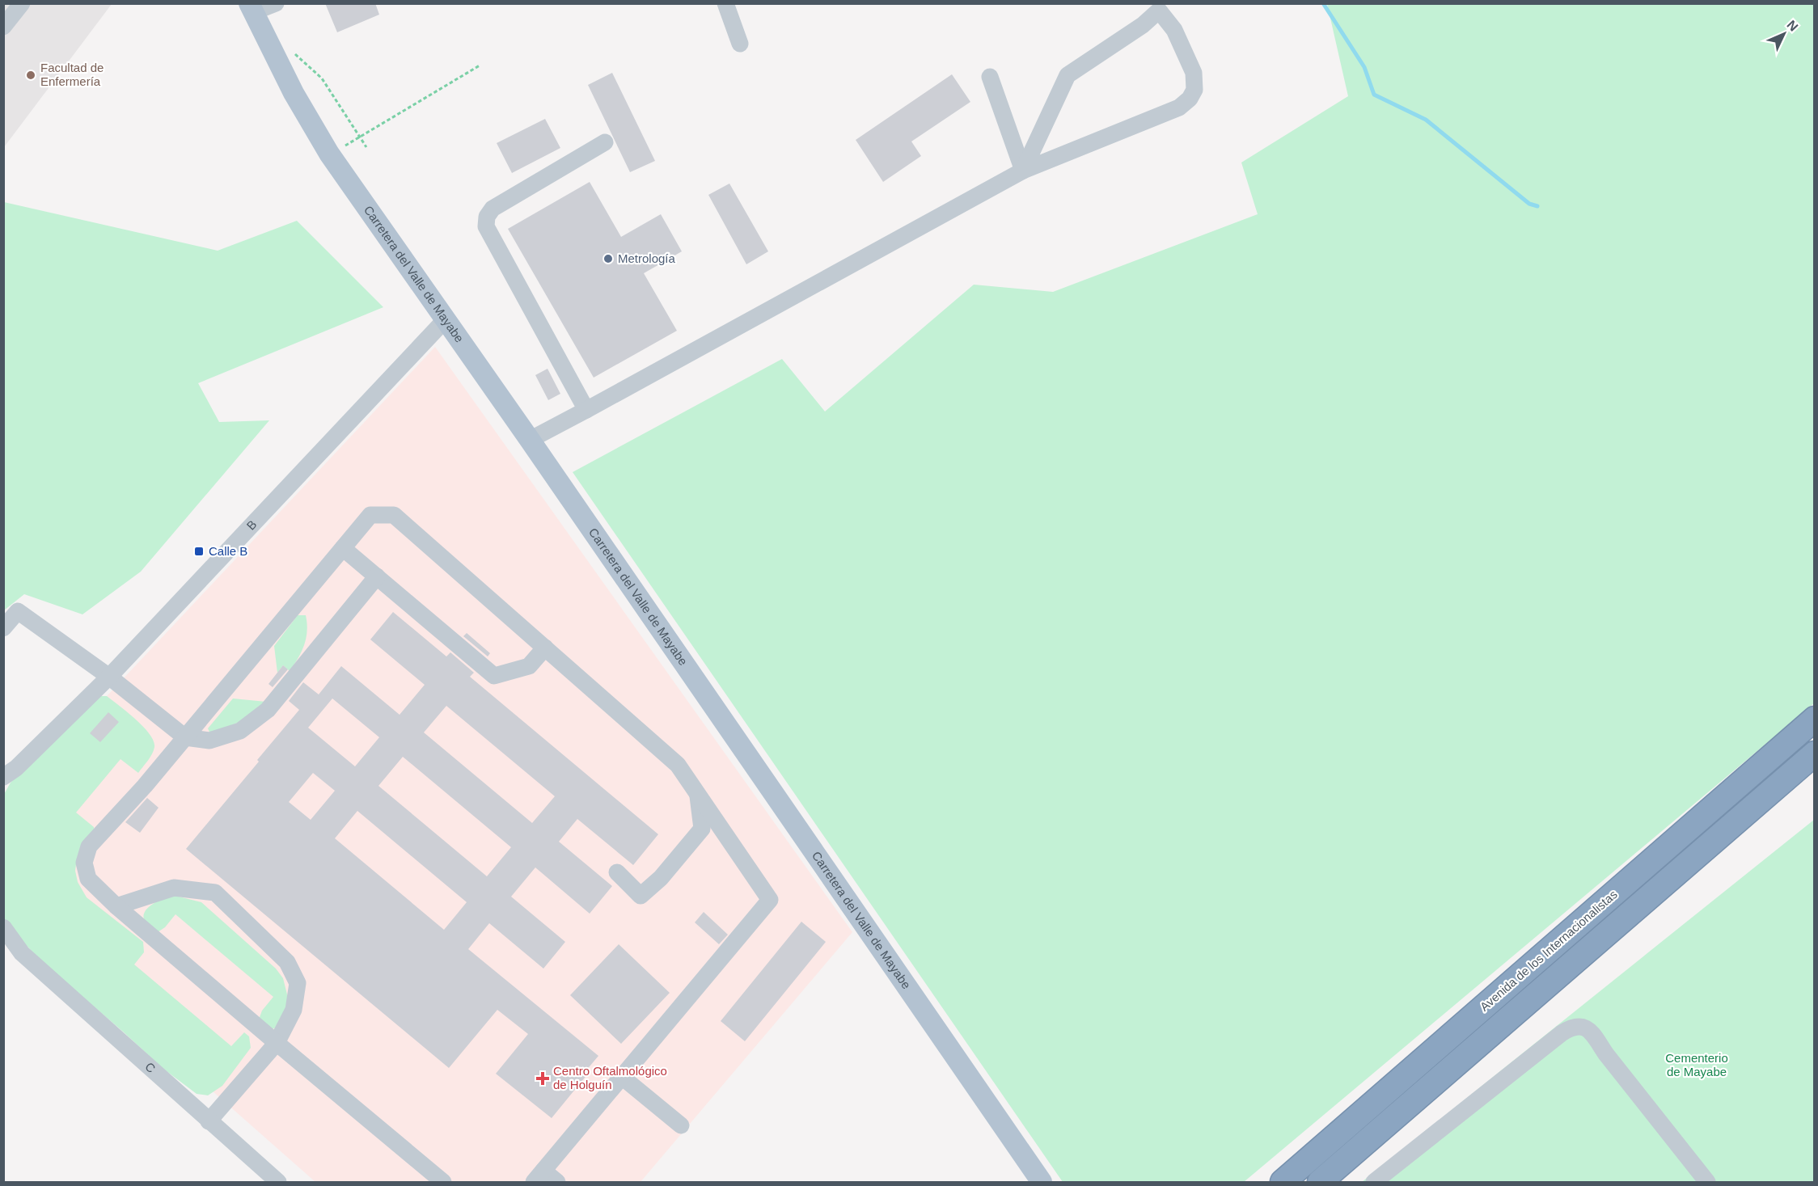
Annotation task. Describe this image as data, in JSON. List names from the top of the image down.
{
  "streets": {
    "highway": ["Avenida de los Internacionalistas"],
    "main road": ["Carretera del Valle de Mayabe"],
    "street": ["B", "C"]
  },
  "crossings": [
    ["Carretera del Valle de Mayabe", "B"]
  ],
  "parks": ["Cementerio de Mayabe"],
  "places": {
    "other": ["Facultad de Enfermería", "Metrología"],
    "transit": ["Calle B"],
    "health": ["Centro Oftalmológico de Holguín"]
  },
  "north": "top right"
}
